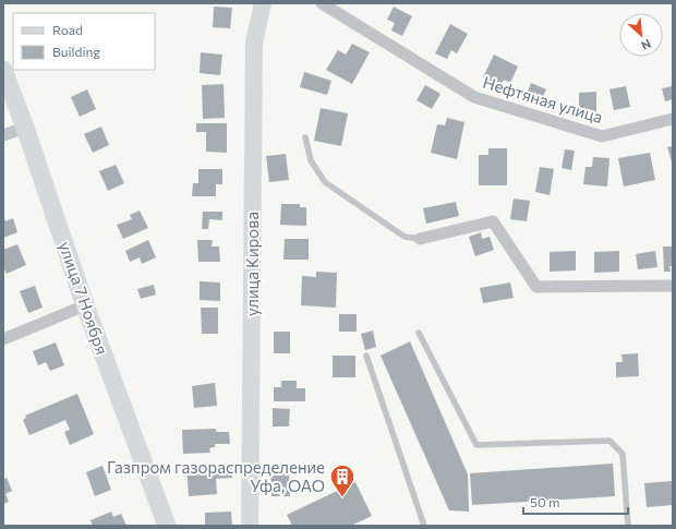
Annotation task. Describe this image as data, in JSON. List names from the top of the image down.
{
  "streets": {
    "main road": ["улица 7 Ноября"],
    "street": ["Нефтяная улица", "улица Кирова"]
  },
  "places": {
    "building": ["Газпром газораспределение Уфа, ОАО"]
  },
  "legend": ["Road", "Building"],
  "scale_bar": "50 m",
  "north": "bottom right"
}
